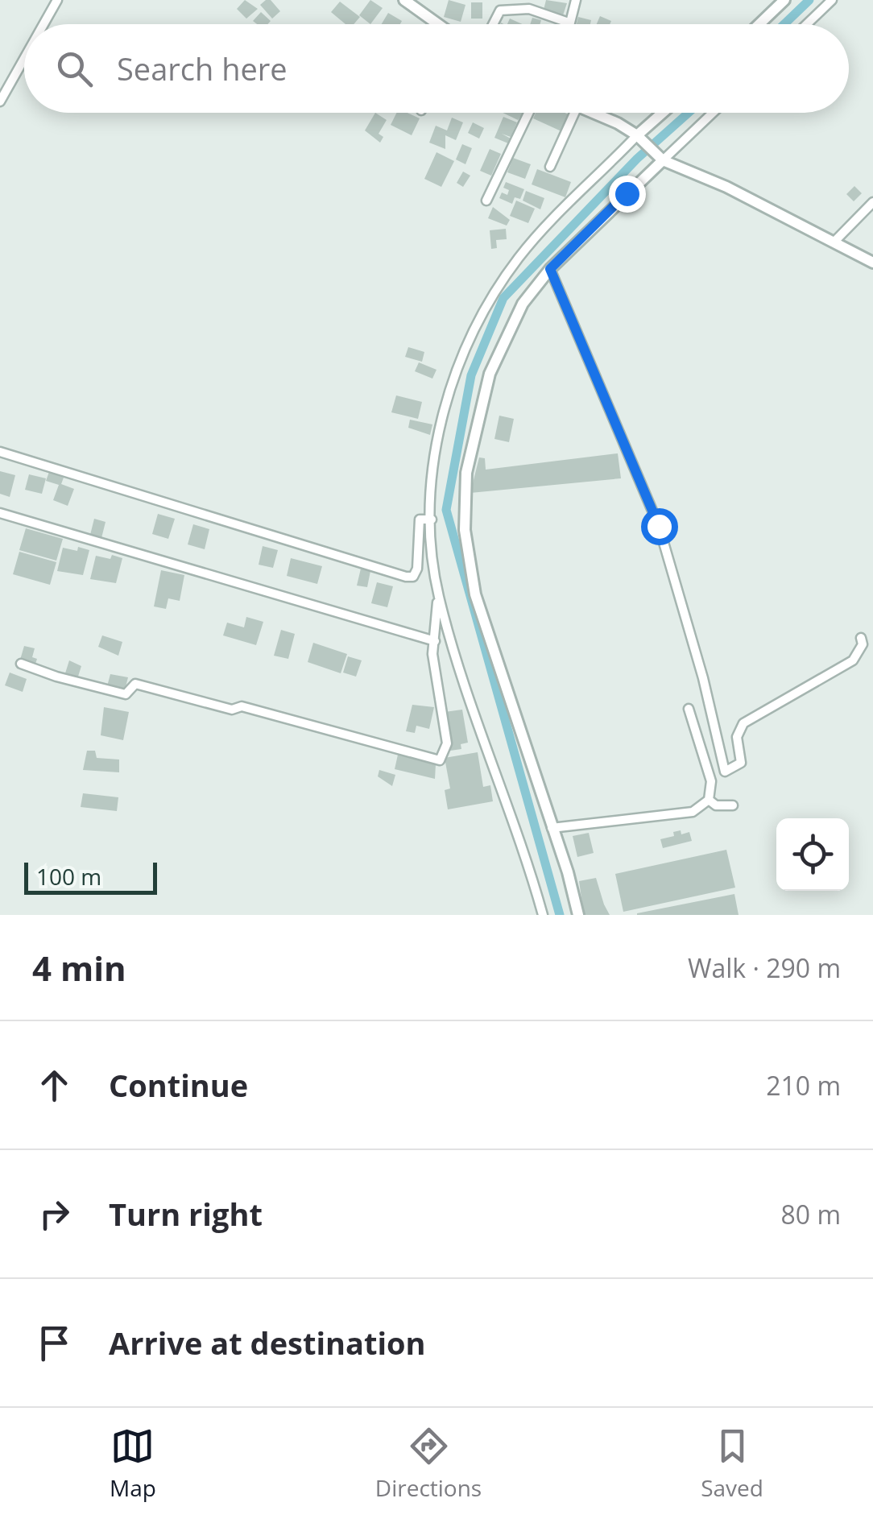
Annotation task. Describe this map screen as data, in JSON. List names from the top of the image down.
{
  "scale_bar": "100 m",
  "page": {
    "search": "Search here",
    "scale": "100 m",
    "heading": ["4 min", "Walk · 290 m"],
    "list": [
      ["Continue", "210 m"],
      ["Turn right", "80 m"],
      "Arrive at destination"
    ],
    "nav": ["Map", "Directions", "Saved"]
  }
}
